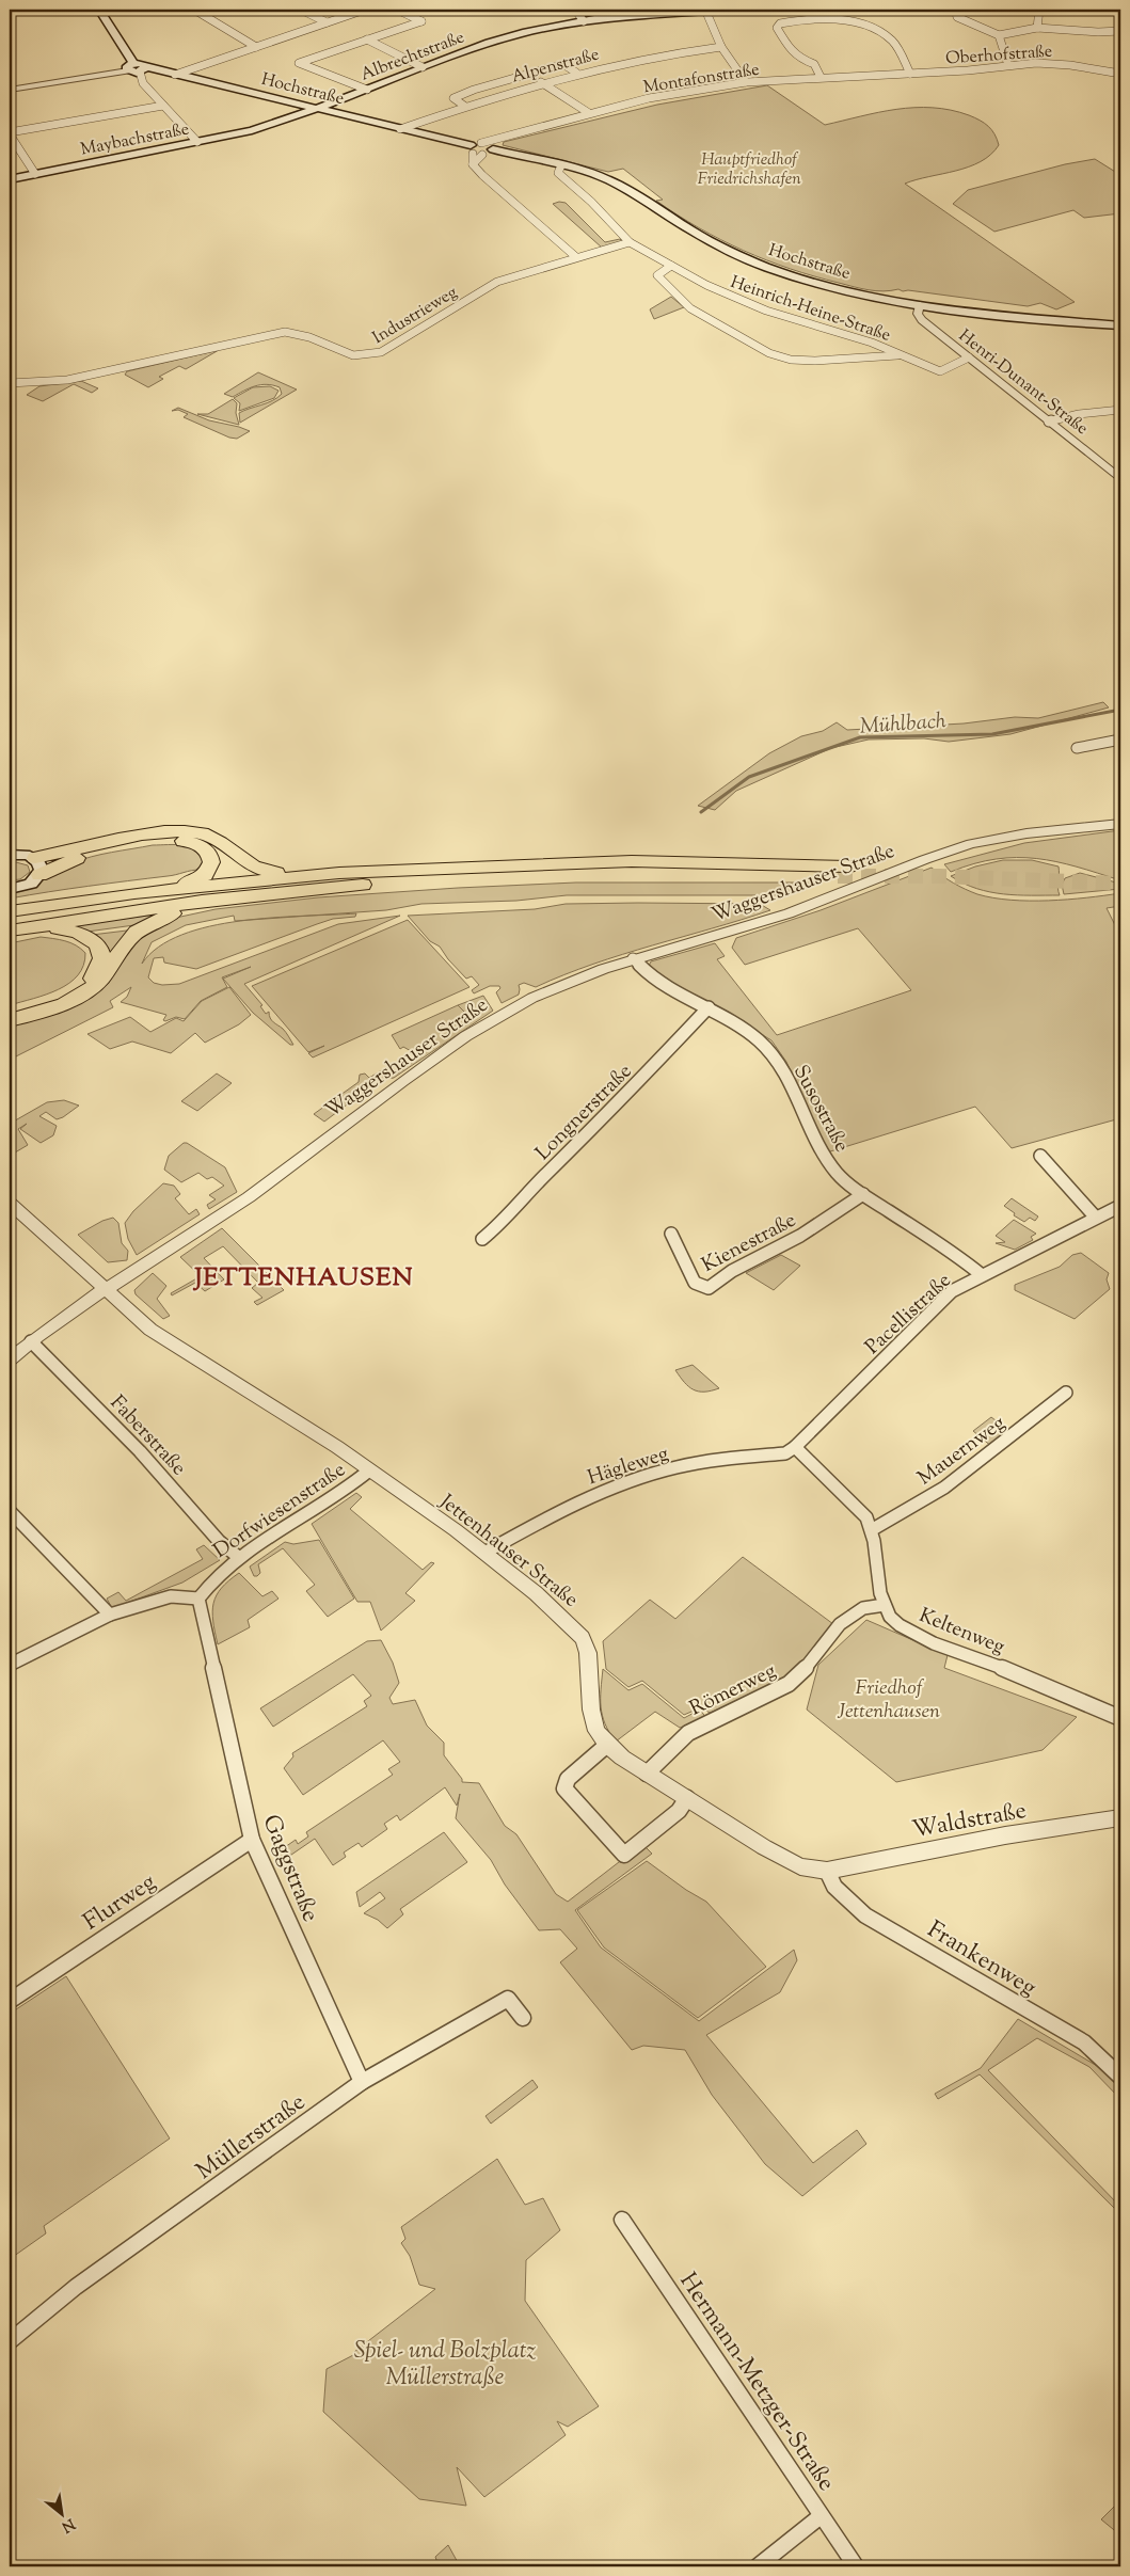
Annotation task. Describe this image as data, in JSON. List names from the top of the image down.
{
  "streets": {
    "main road": ["Albrechtstraße", "Hochstraße", "Maybachstraße"],
    "street": [
      "Oberhofstraße",
      "Alpenstraße",
      "Montafonstraße",
      "Heinrich-Heine-Straße",
      "Industrieweg",
      "Henri-Dunant-Straße",
      "Waggershauser Straße",
      "Susostraße",
      "Longnerstraße",
      "Kienestraße",
      "Pacellistraße",
      "Faberstraße",
      "Mauernweg",
      "Hägleweg",
      "Dorfwiesenstraße",
      "Jettenhauser Straße",
      "Keltenweg",
      "Römerweg",
      "Waldstraße",
      "Gaggstraße",
      "Flurweg",
      "Frankenweg",
      "Müllerstraße",
      "Hermann-Metzger-Straße"
    ]
  },
  "crossings": [
    ["Oberhofstraße", "Montafonstraße"],
    ["Albrechtstraße", "Hochstraße"],
    ["Albrechtstraße", "Maybachstraße"],
    ["Alpenstraße", "Hochstraße"],
    ["Montafonstraße", "Hochstraße"],
    ["Hochstraße", "Maybachstraße"],
    ["Hochstraße", "Heinrich-Heine-Straße"],
    ["Hochstraße", "Henri-Dunant-Straße"],
    ["Heinrich-Heine-Straße", "Industrieweg"],
    ["Heinrich-Heine-Straße", "Henri-Dunant-Straße"],
    ["Waggershauser Straße", "Susostraße"],
    ["Waggershauser Straße", "Faberstraße"],
    ["Waggershauser Straße", "Jettenhauser Straße"],
    ["Susostraße", "Longnerstraße"],
    ["Susostraße", "Kienestraße"],
    ["Susostraße", "Pacellistraße"],
    ["Pacellistraße", "Hägleweg"],
    ["Pacellistraße", "Keltenweg"],
    ["Faberstraße", "Dorfwiesenstraße"],
    ["Mauernweg", "Keltenweg"],
    ["Hägleweg", "Jettenhauser Straße"],
    ["Hägleweg", "Keltenweg"],
    ["Dorfwiesenstraße", "Jettenhauser Straße"],
    ["Dorfwiesenstraße", "Gaggstraße"],
    ["Jettenhauser Straße", "Römerweg"],
    ["Jettenhauser Straße", "Waldstraße"],
    ["Jettenhauser Straße", "Frankenweg"],
    ["Keltenweg", "Römerweg"],
    ["Waldstraße", "Frankenweg"],
    ["Gaggstraße", "Flurweg"],
    ["Gaggstraße", "Müllerstraße"]
  ],
  "districts": ["JETTENHAUSEN"],
  "water": ["Mühlbach"],
  "parks": ["Hauptfriedhof Friedrichshafen", "Friedhof Jettenhausen", "Spiel- und Bolzplatz Müllerstraße"],
  "north": "bottom right"
}
